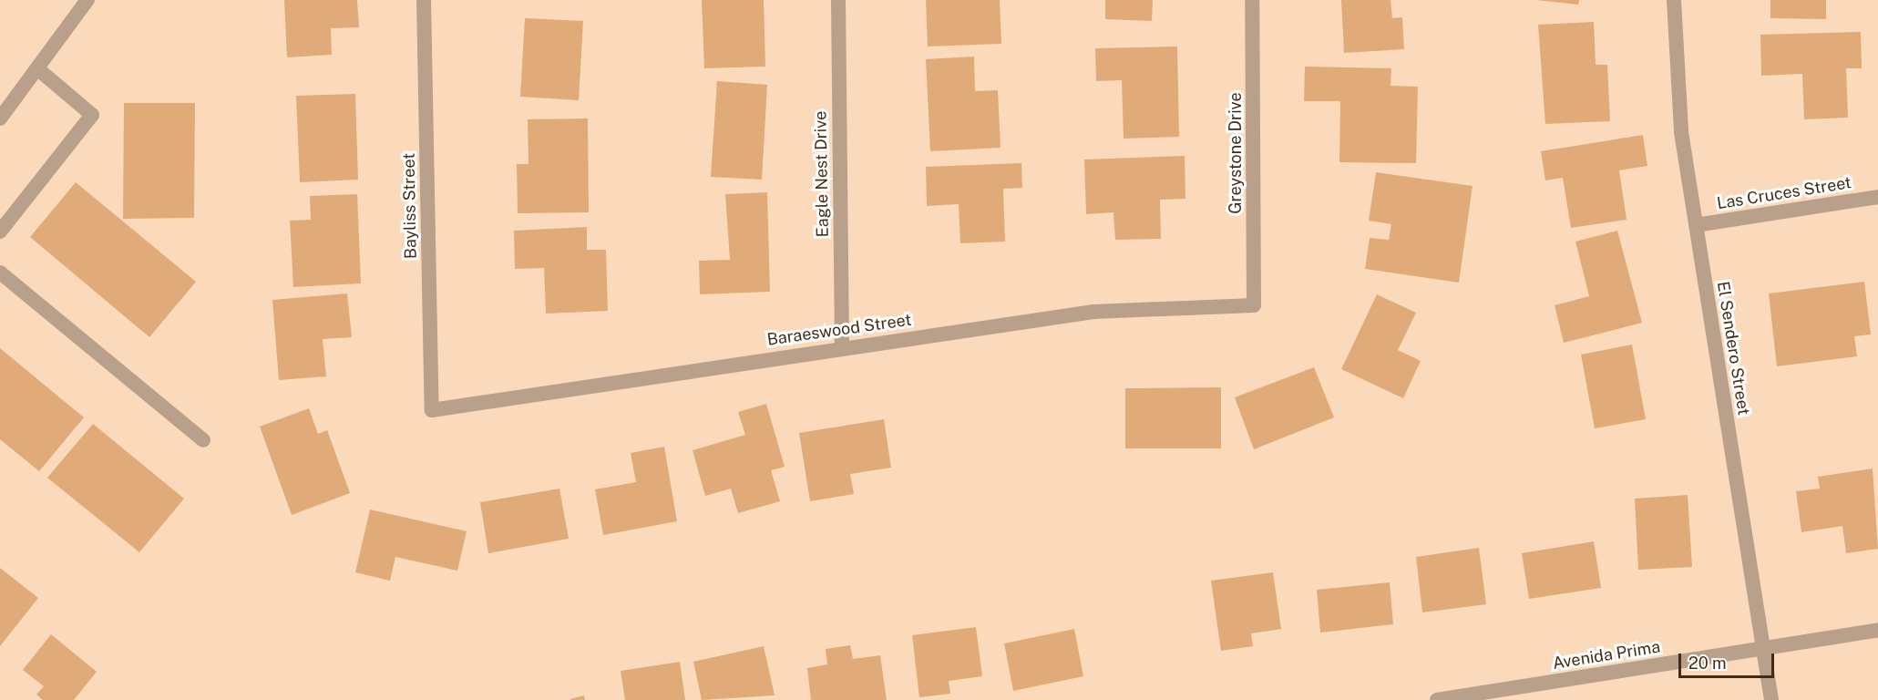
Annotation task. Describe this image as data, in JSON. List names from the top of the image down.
{
  "streets": {
    "street": [
      "Greystone Drive",
      "Eagle Nest Drive",
      "Las Cruces Street",
      "Bayliss Street",
      "Baraeswood Street",
      "El Sendero Street",
      "Avenida Prima"
    ]
  },
  "crossings": [
    ["Greystone Drive", "Baraeswood Street"],
    ["Eagle Nest Drive", "Baraeswood Street"],
    ["Las Cruces Street", "El Sendero Street"],
    ["Bayliss Street", "Baraeswood Street"],
    ["El Sendero Street", "Avenida Prima"]
  ],
  "scale_bar": "20 m"
}
